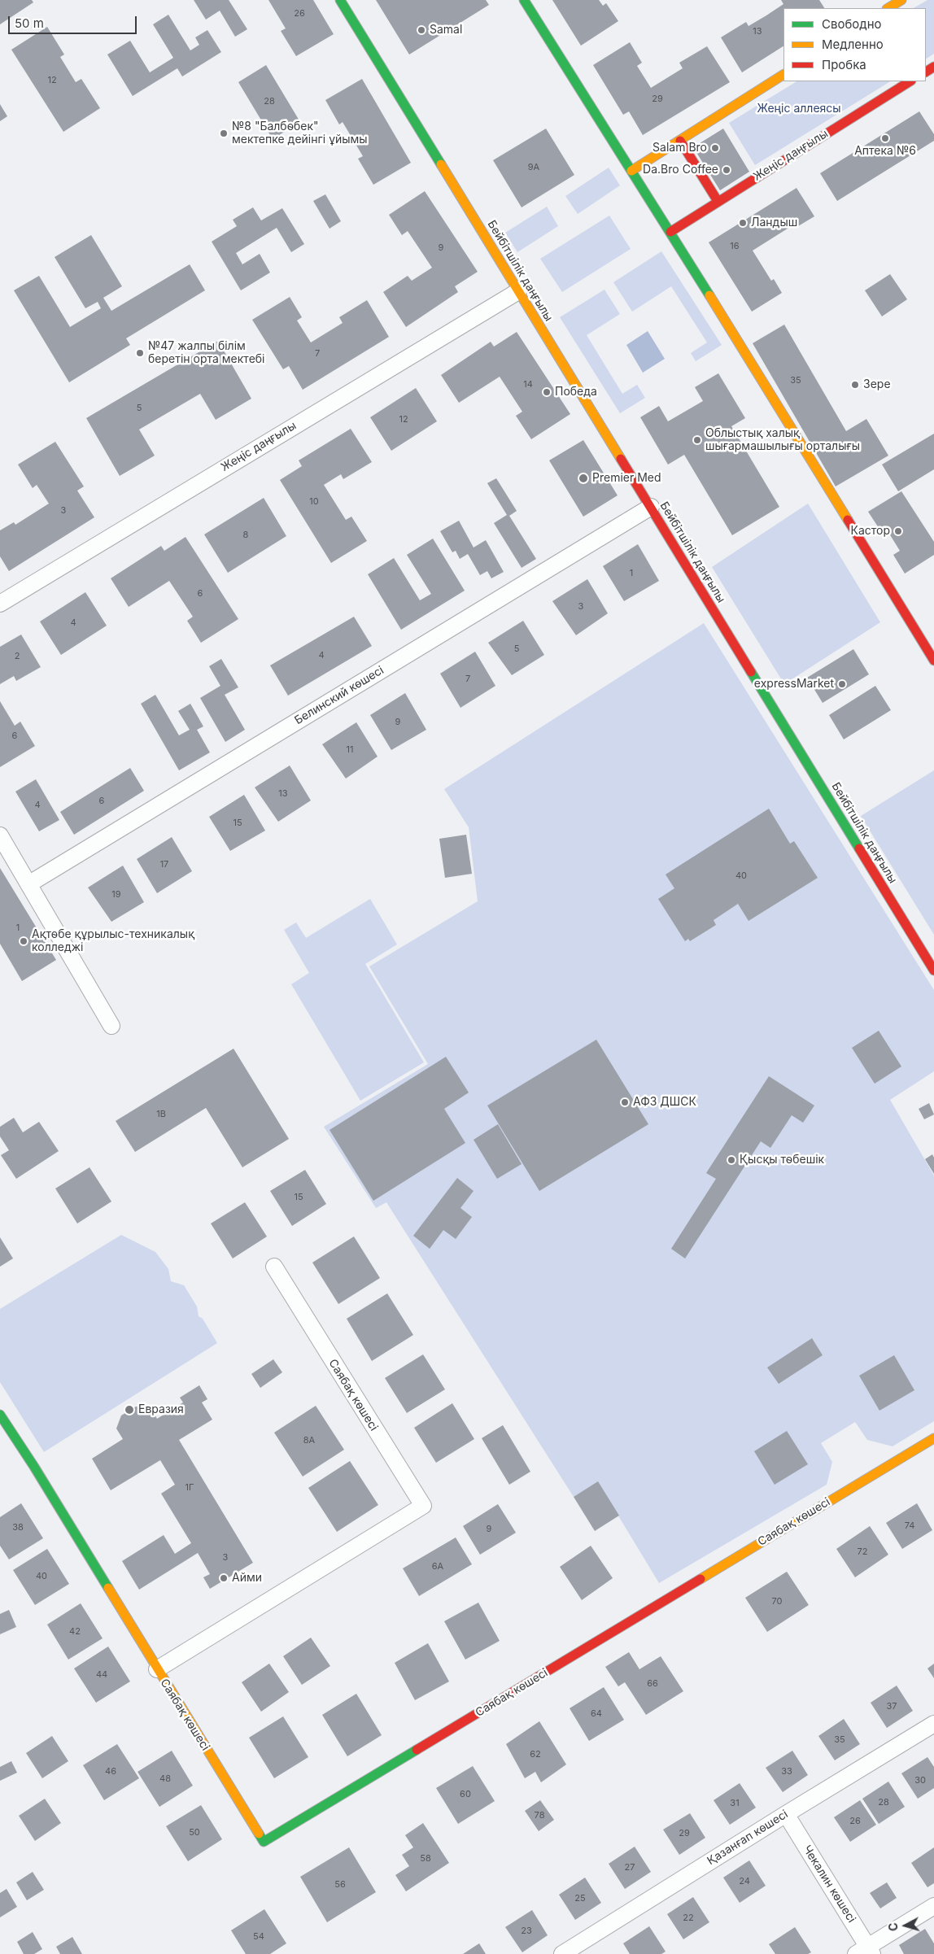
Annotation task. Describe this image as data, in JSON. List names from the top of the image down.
{
  "streets": {
    "main road": ["Жеңіс даңғылы", "Бейбітшілік даңғылы", "Саябақ көшесі"],
    "street": ["Белинский көшесі", "Қазанғап көшесі", "Чекалин көшесі"]
  },
  "crossings": [
    ["Жеңіс даңғылы", "Бейбітшілік даңғылы"],
    ["Бейбітшілік даңғылы", "Белинский көшесі"],
    ["Қазанғап көшесі", "Чекалин көшесі"]
  ],
  "parks": ["Жеңіс аллеясы"],
  "places": [
    "Samal",
    "№8 \"Балбөбек\" мектепке дейінгі ұйымы",
    "Аптека №6",
    "Salam Bro",
    "Da.Bro Coffee",
    "Ландыш",
    "№47 жалпы білім беретін орта мектебі",
    "Зере",
    "Победа",
    "Облыстық халық шығармашылығы орталығы",
    "Premier Med",
    "Кастор",
    "expressMarket",
    "Ақтөбе құрылыс-техникалық колледжі",
    "АФЗ ДШСК",
    "Қысқы төбешік",
    "Евразия",
    "Айми"
  ],
  "house_numbers": [
    "26",
    "13",
    "12",
    "29",
    "28",
    "9А",
    "16",
    "9",
    "7",
    "35",
    "14",
    "5",
    "12",
    "10",
    "3",
    "8",
    "1",
    "6",
    "3",
    "4",
    "5",
    "4",
    "2",
    "7",
    "9",
    "6",
    "11",
    "13",
    "6",
    "4",
    "15",
    "17",
    "40",
    "19",
    "1",
    "1В",
    "15",
    "8А",
    "1Г",
    "74",
    "38",
    "9",
    "72",
    "3",
    "6А",
    "40",
    "70",
    "42",
    "44",
    "66",
    "37",
    "64",
    "35",
    "62",
    "46",
    "33",
    "48",
    "30",
    "60",
    "28",
    "31",
    "78",
    "26",
    "50",
    "29",
    "58",
    "27",
    "24",
    "56",
    "25",
    "22",
    "23",
    "54"
  ],
  "legend": ["Свободно", "Медленно", "Пробка"],
  "scale_bar": "50 m",
  "north": "left"
}
